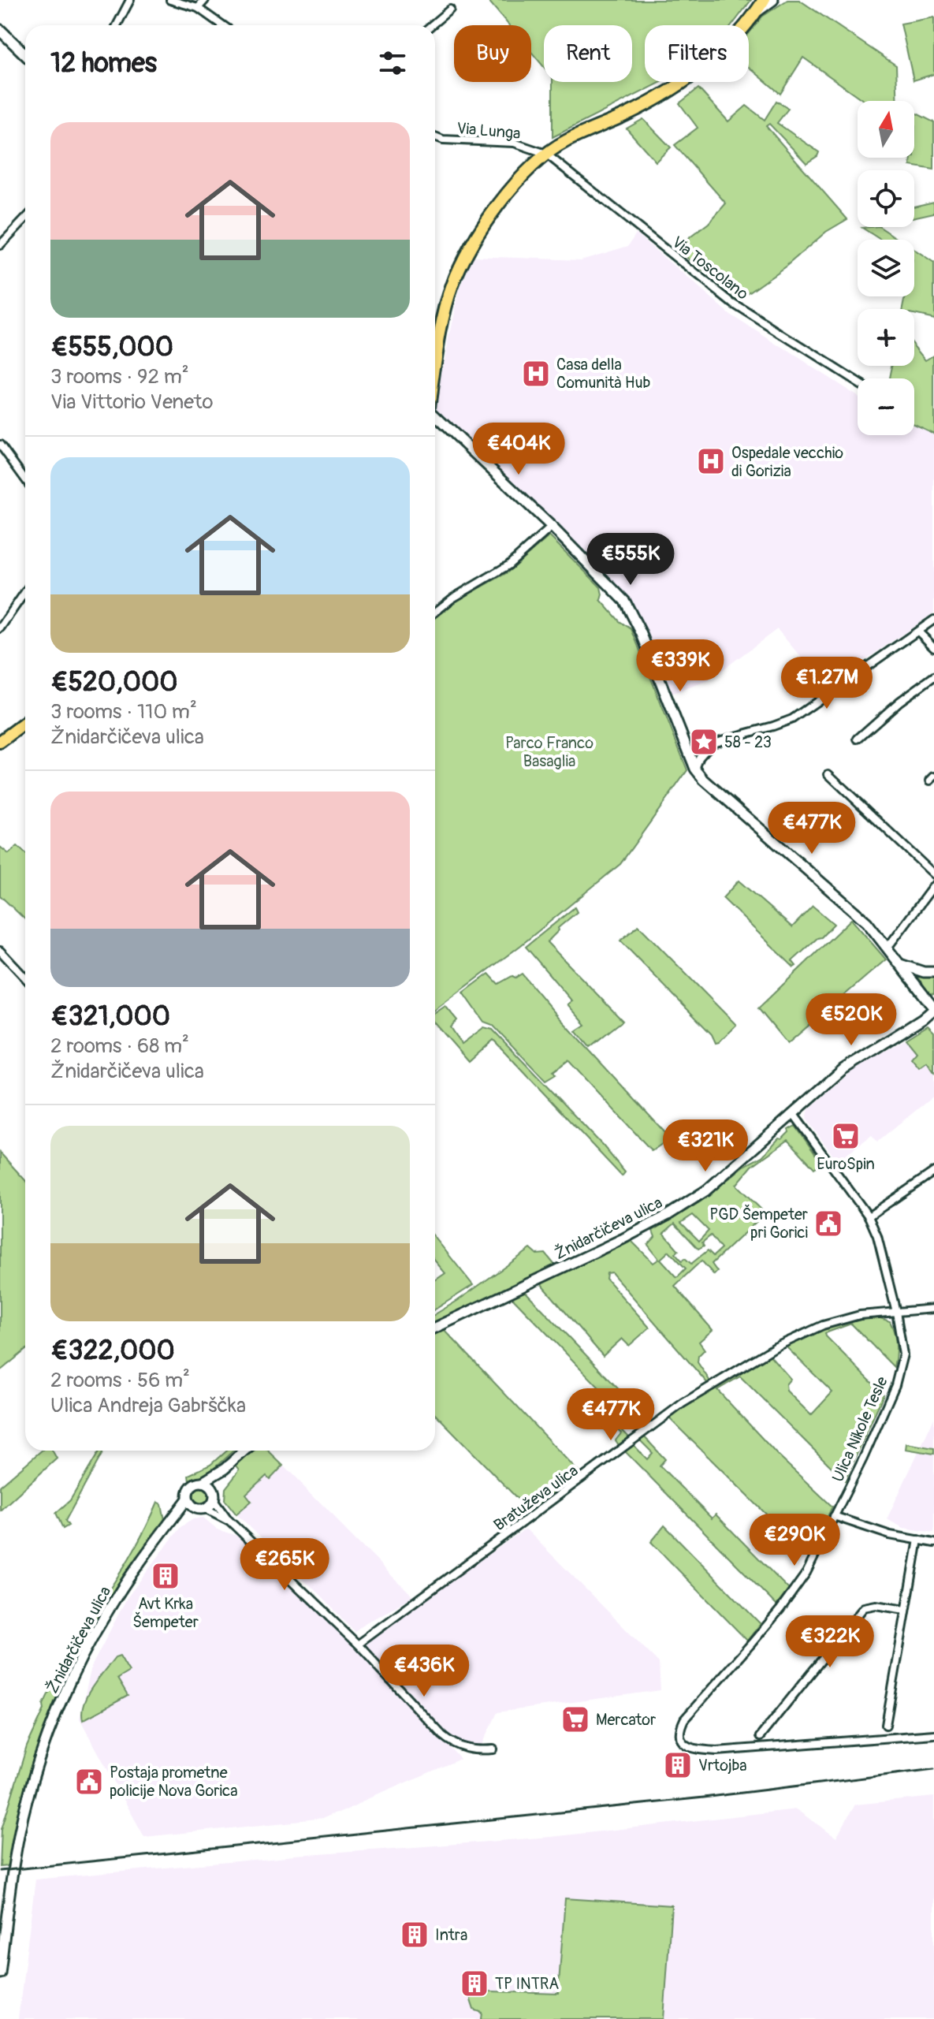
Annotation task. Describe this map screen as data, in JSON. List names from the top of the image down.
{
  "streets": {
    "street": [
      "Via Lunga",
      "Via Toscolano",
      "Žnidarčičeva ulica",
      "Ulica Nikole Tesle",
      "Bratuževa ulica"
    ]
  },
  "crossings": [
    ["Via Lunga", "Via Toscolano"],
    ["Žnidarčičeva ulica", "Ulica Nikole Tesle"],
    ["Žnidarčičeva ulica", "Bratuževa ulica"],
    ["Ulica Nikole Tesle", "Bratuževa ulica"]
  ],
  "parks": ["Parco Franco Basaglia"],
  "places": {
    "hospital": ["Casa della Comunità Hub", "Ospedale vecchio di Gorizia"],
    "place": ["58 - 23"],
    "supermarket": ["EuroSpin", "Mercator"],
    "public building": ["PGD Šempeter pri Gorici", "Postaja prometne policije Nova Gorica"],
    "building": [
      "Avt Krka Šempeter",
      "Vrtojba",
      "Intra",
      "TP INTRA"
    ]
  },
  "north": "top",
  "page": {
    "chip": ["Buy", "Rent", "Filters"],
    "heading": "12 homes",
    "map_buttons": ["+", "−"],
    "list": [
      {
        "name": "€555,000",
        "note": "3 rooms · 92 m² · Via Vittorio Veneto"
      },
      {
        "name": "€520,000",
        "note": "3 rooms · 110 m² · Žnidarčičeva ulica"
      },
      {
        "name": "€321,000",
        "note": "2 rooms · 68 m² · Žnidarčičeva ulica"
      },
      {
        "name": "€322,000",
        "note": "2 rooms · 56 m² · Ulica Andreja Gabrščka"
      }
    ],
    "price": [
      "€404K",
      "€555K",
      "€339K",
      "€1.27M",
      "€477K",
      "€520K",
      "€321K",
      "€477K",
      "€290K",
      "€265K",
      "€322K",
      "€436K"
    ]
  }
}
